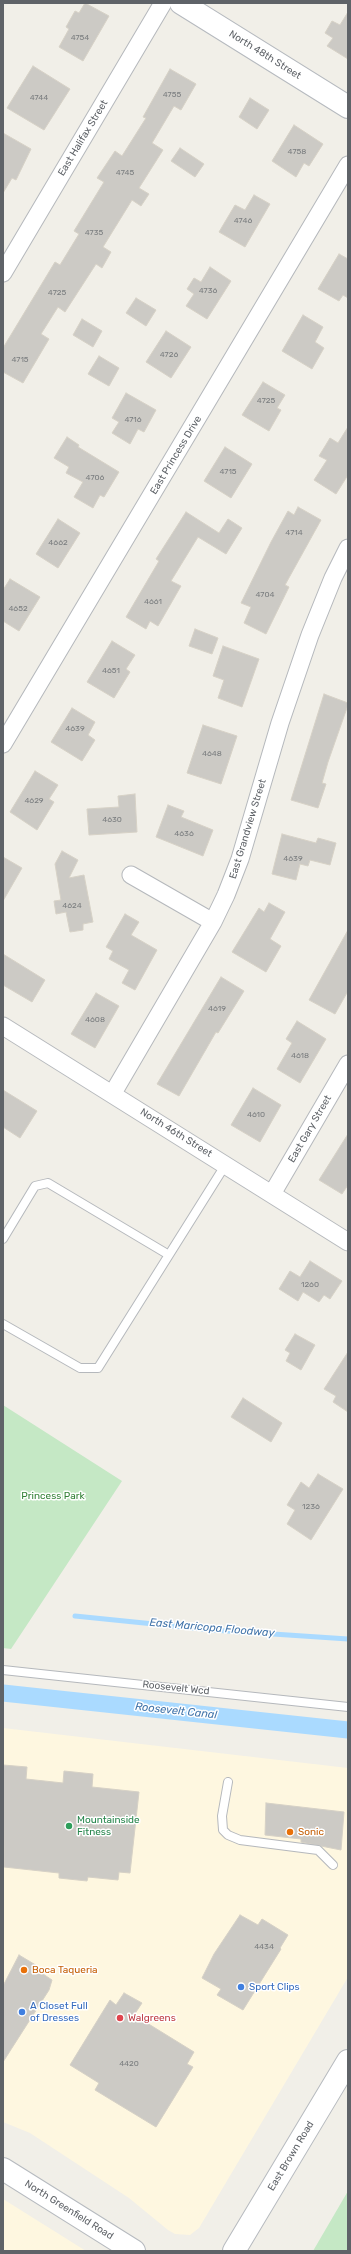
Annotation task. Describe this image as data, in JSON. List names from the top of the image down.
{
  "streets": {
    "main road": ["North 48th Street", "East Brown Road", "North Greenfield Road"],
    "street": [
      "East Halifax Street",
      "East Princess Drive",
      "East Grandview Street",
      "East Gary Street",
      "North 46th Street"
    ],
    "lane": ["Roosevelt Wcd"]
  },
  "crossings": [
    ["East Grandview Street", "North 46th Street"],
    ["East Gary Street", "North 46th Street"]
  ],
  "water": ["East Maricopa Floodway", "Roosevelt Canal"],
  "parks": ["Princess Park"],
  "places": [
    "Mountainside Fitness",
    "Sonic",
    "Boca Taqueria",
    "Sport Clips",
    "A Closet Full of Dresses",
    "Walgreens"
  ],
  "house_numbers": [
    "4754",
    "4755",
    "4744",
    "4758",
    "4745",
    "4746",
    "4735",
    "4736",
    "4725",
    "4726",
    "4715",
    "4725",
    "4716",
    "4715",
    "4706",
    "4714",
    "4662",
    "4704",
    "4661",
    "4652",
    "4651",
    "4639",
    "4648",
    "4629",
    "4630",
    "4636",
    "4639",
    "4624",
    "4619",
    "4608",
    "4618",
    "4610",
    "1260",
    "1236",
    "4434",
    "4420"
  ]
}
